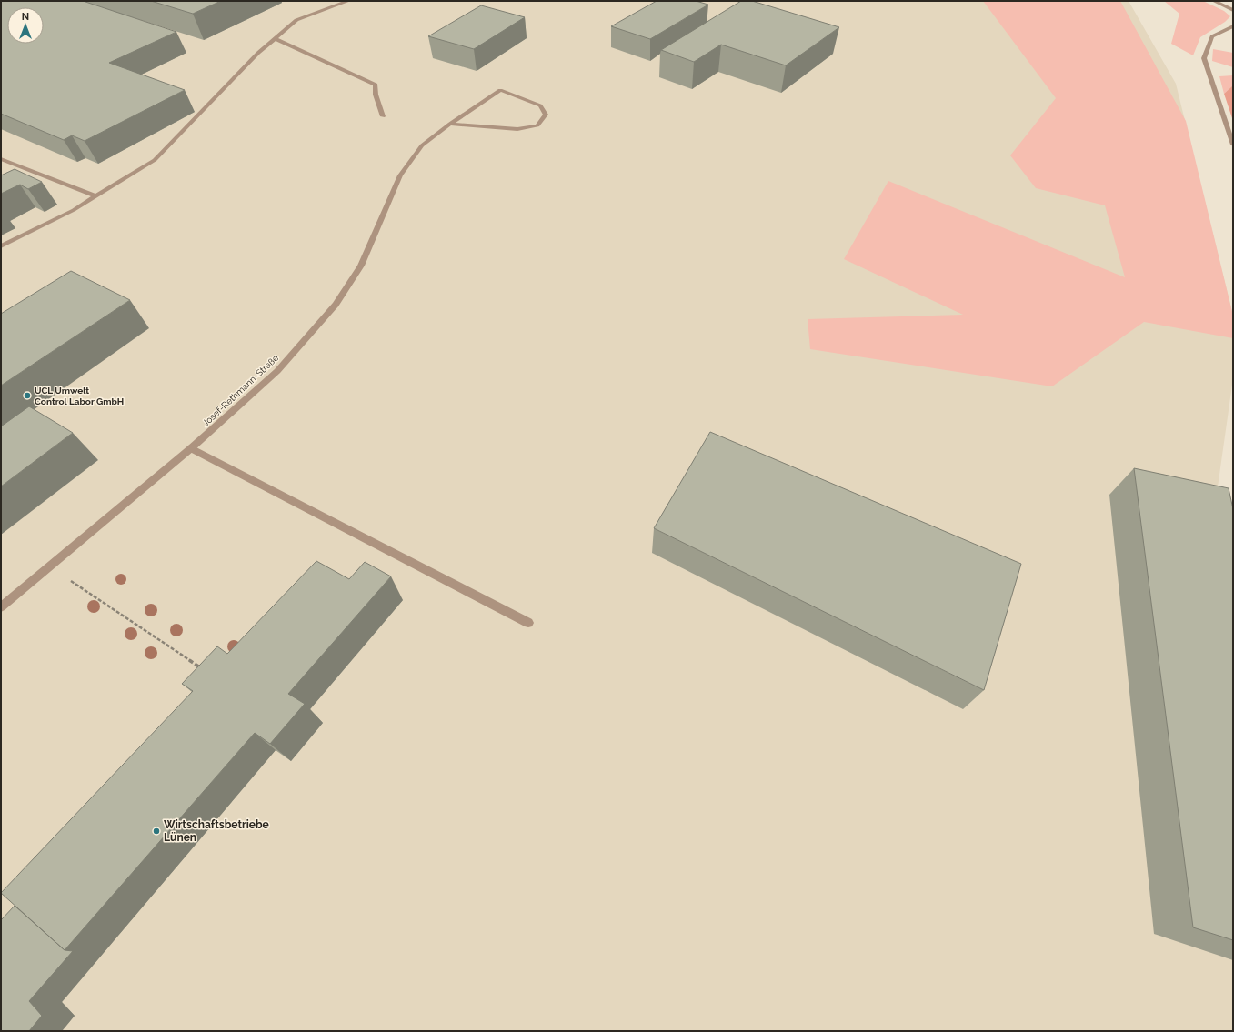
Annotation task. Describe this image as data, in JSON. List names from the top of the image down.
{
  "streets": {
    "street": ["Josef-Rethmann-Straße"]
  },
  "places": ["UCL Umwelt Control Labor GmbH", "Wirtschaftsbetriebe Lünen"],
  "north": "top"
}
